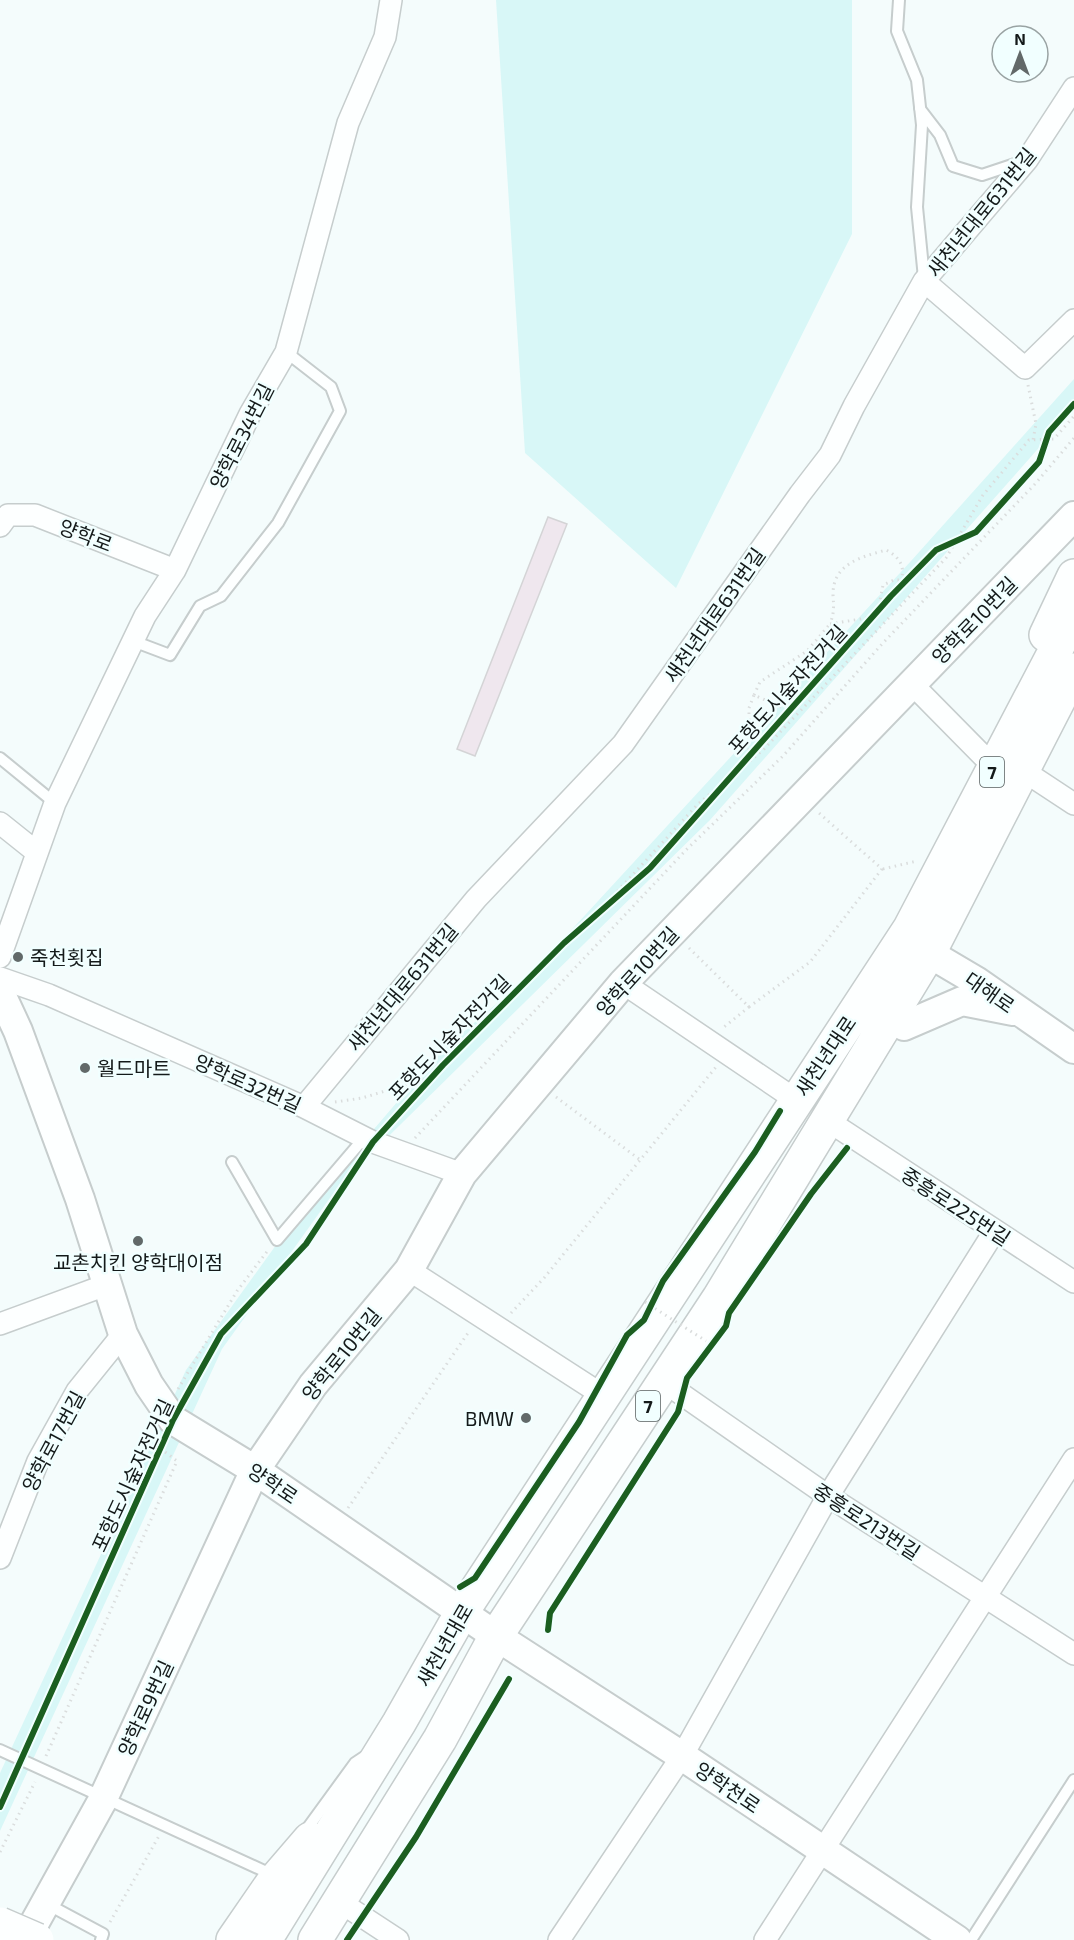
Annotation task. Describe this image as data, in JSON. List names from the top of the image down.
{
  "streets": {
    "main road": [
      "양학로",
      "양학로10번길",
      "7",
      "대해로",
      "새천년대로",
      "양학로9번길",
      "양학천로"
    ],
    "street": [
      "새천년대로631번길",
      "양학로34번길",
      "양학로32번길",
      "중흥로225번길",
      "양학로17번길",
      "중흥로213번길"
    ],
    "cycle path": ["포항도시숲자전거길"]
  },
  "crossings": [
    ["새천년대로631번길", "양학로32번길"],
    ["양학로34번길", "양학로"],
    ["양학로", "양학로10번길"],
    ["양학로", "포항도시숲자전거길"],
    ["양학로", "새천년대로"],
    ["양학로", "양학로17번길"],
    ["양학로", "양학로9번길"],
    ["양학로", "양학천로"],
    ["양학로10번길", "양학로32번길"],
    ["양학로10번길", "양학로9번길"],
    ["대해로", "새천년대로"],
    ["새천년대로", "중흥로213번길"],
    ["새천년대로", "양학천로"]
  ],
  "places": [
    "죽천횟집",
    "월드마트",
    "교촌치킨 양학대이점",
    "BMW"
  ],
  "north": "top"
}
